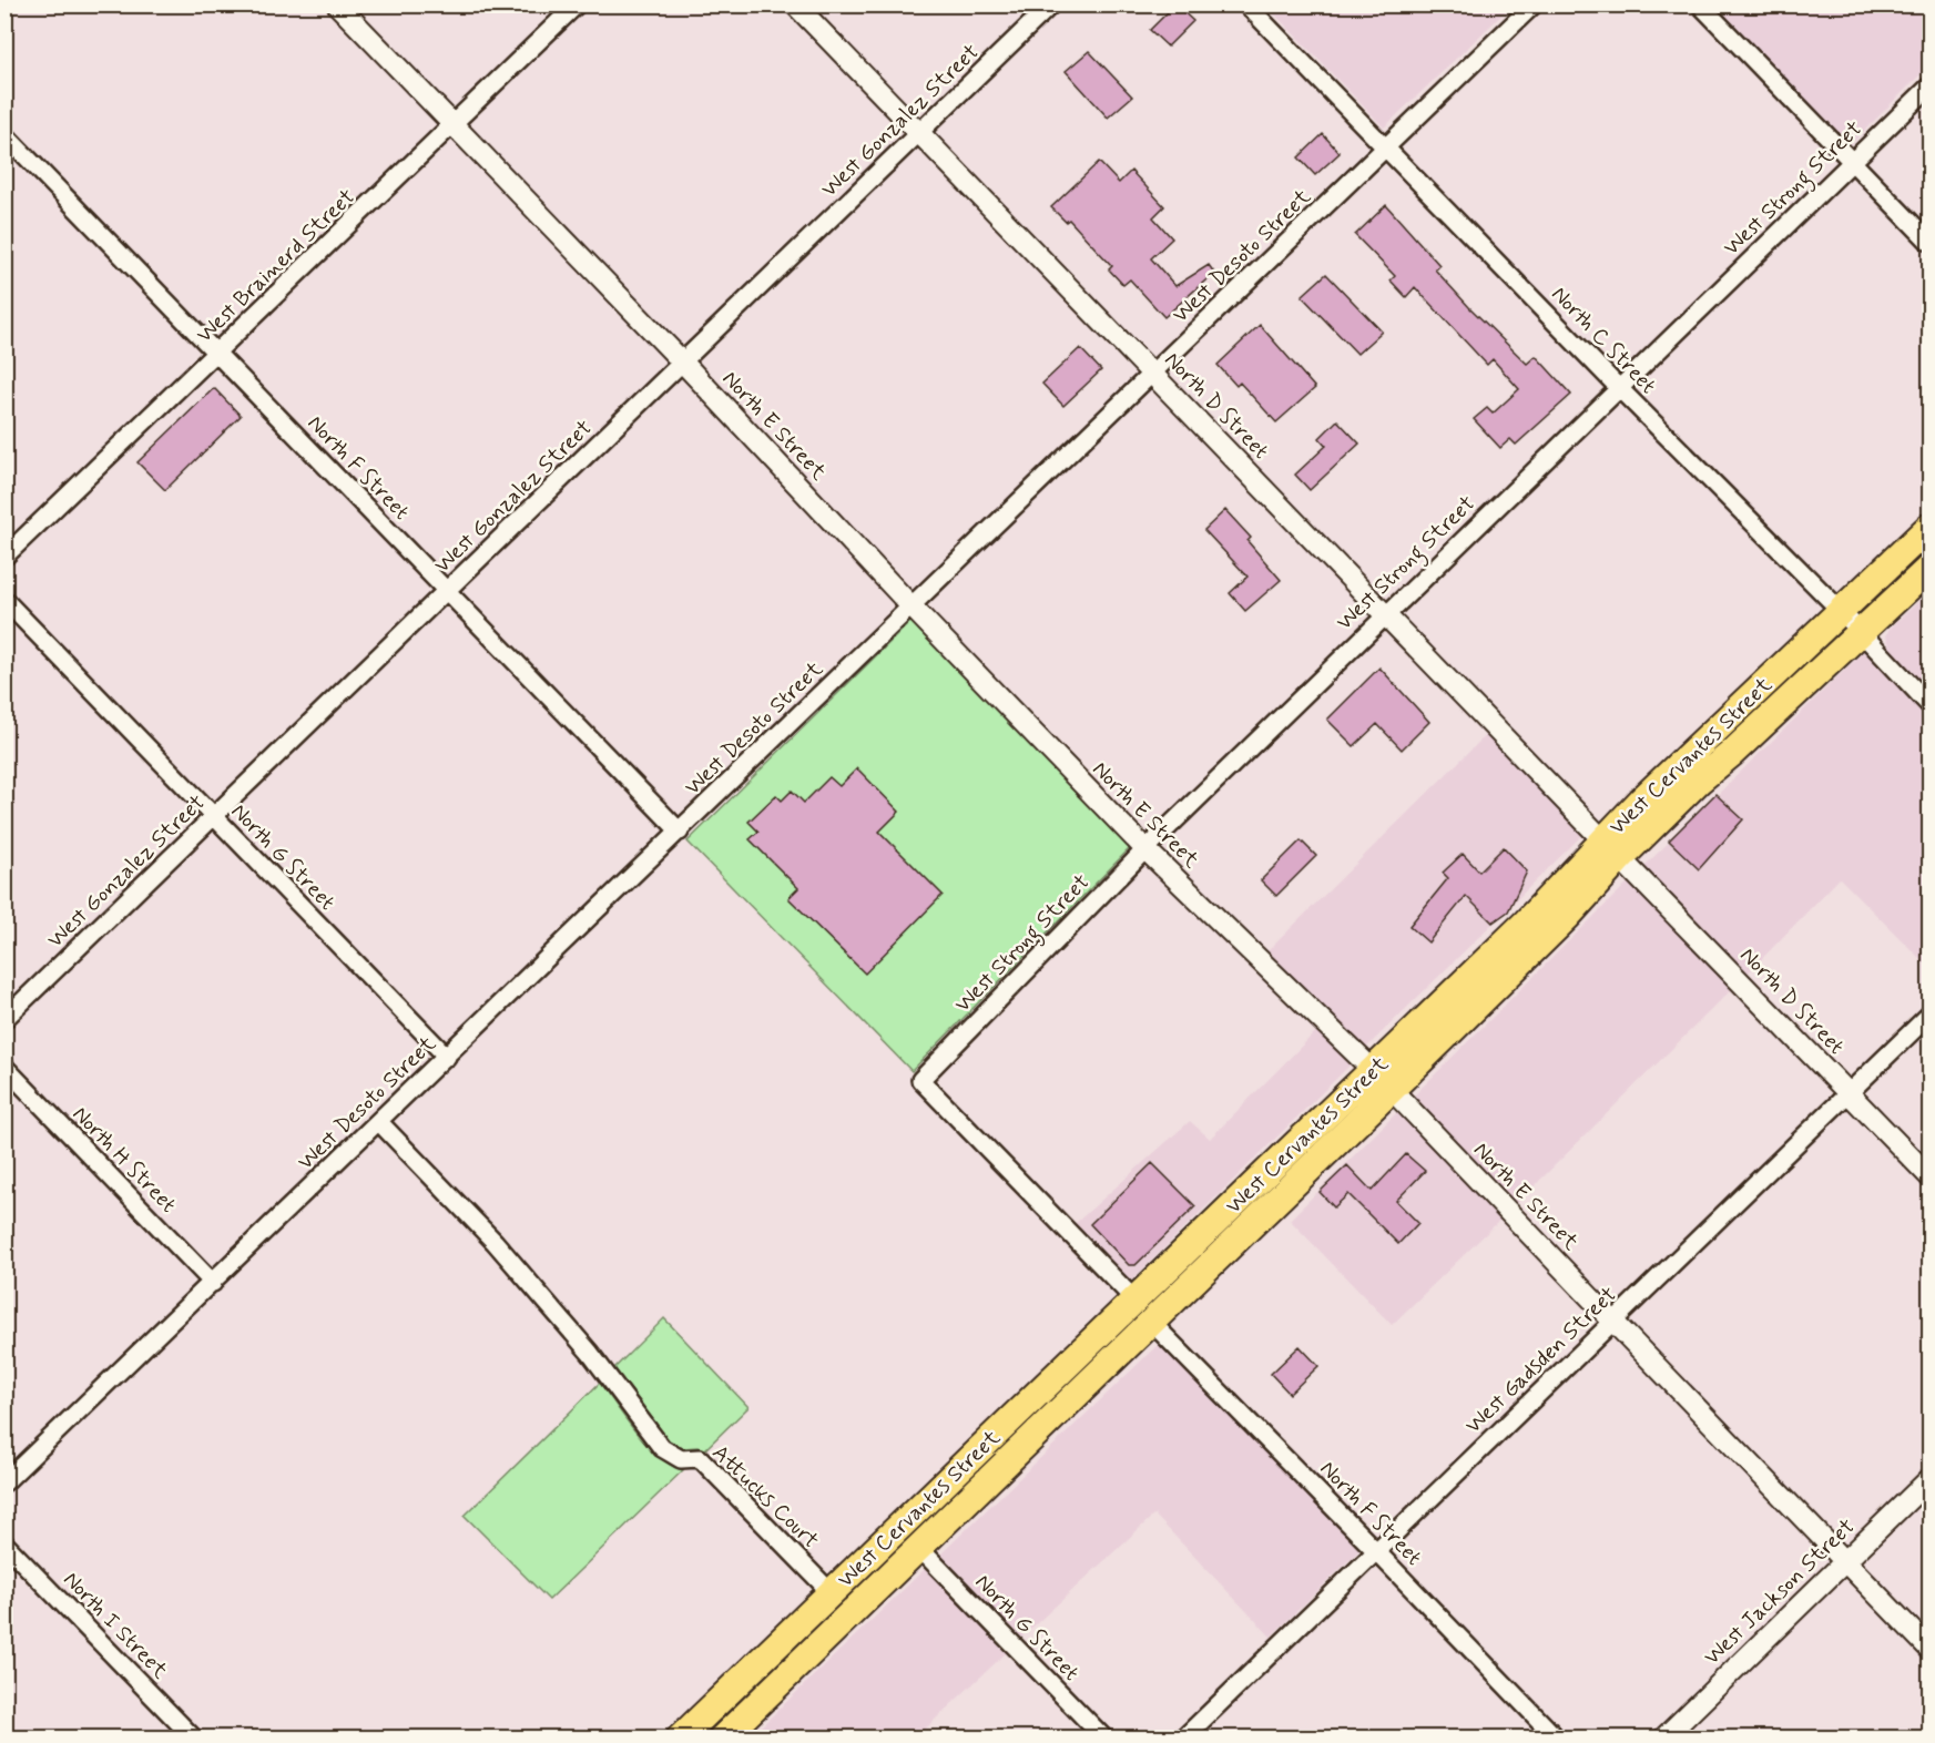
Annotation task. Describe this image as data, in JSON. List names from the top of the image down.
{
  "streets": {
    "main road": ["West Cervantes Street"],
    "street": [
      "West Gonzalez Street",
      "West Strong Street",
      "West Desoto Street",
      "West Brainerd Street",
      "North C Street",
      "North D Street",
      "North E Street",
      "North F Street",
      "North G Street",
      "North H Street",
      "West Gadsden Street",
      "Attucks Court",
      "West Jackson Street",
      "North I Street"
    ]
  },
  "crossings": [
    ["West Gonzalez Street", "North D Street"],
    ["West Gonzalez Street", "North E Street"],
    ["West Gonzalez Street", "North F Street"],
    ["West Gonzalez Street", "North G Street"],
    ["West Strong Street", "North C Street"],
    ["West Strong Street", "North D Street"],
    ["West Strong Street", "North E Street"],
    ["West Strong Street", "West Cervantes Street"],
    ["West Desoto Street", "North C Street"],
    ["West Desoto Street", "North D Street"],
    ["West Desoto Street", "North E Street"],
    ["West Desoto Street", "North F Street"],
    ["West Desoto Street", "North G Street"],
    ["West Desoto Street", "North H Street"],
    ["West Desoto Street", "Attucks Court"],
    ["West Brainerd Street", "North E Street"],
    ["West Brainerd Street", "North F Street"],
    ["North C Street", "West Cervantes Street"],
    ["North D Street", "West Cervantes Street"],
    ["North D Street", "West Gadsden Street"],
    ["North E Street", "West Cervantes Street"],
    ["North E Street", "West Gadsden Street"],
    ["North E Street", "West Jackson Street"],
    ["North F Street", "West Cervantes Street"],
    ["North F Street", "West Gadsden Street"],
    ["West Cervantes Street", "North G Street"],
    ["West Cervantes Street", "Attucks Court"]
  ]
}
